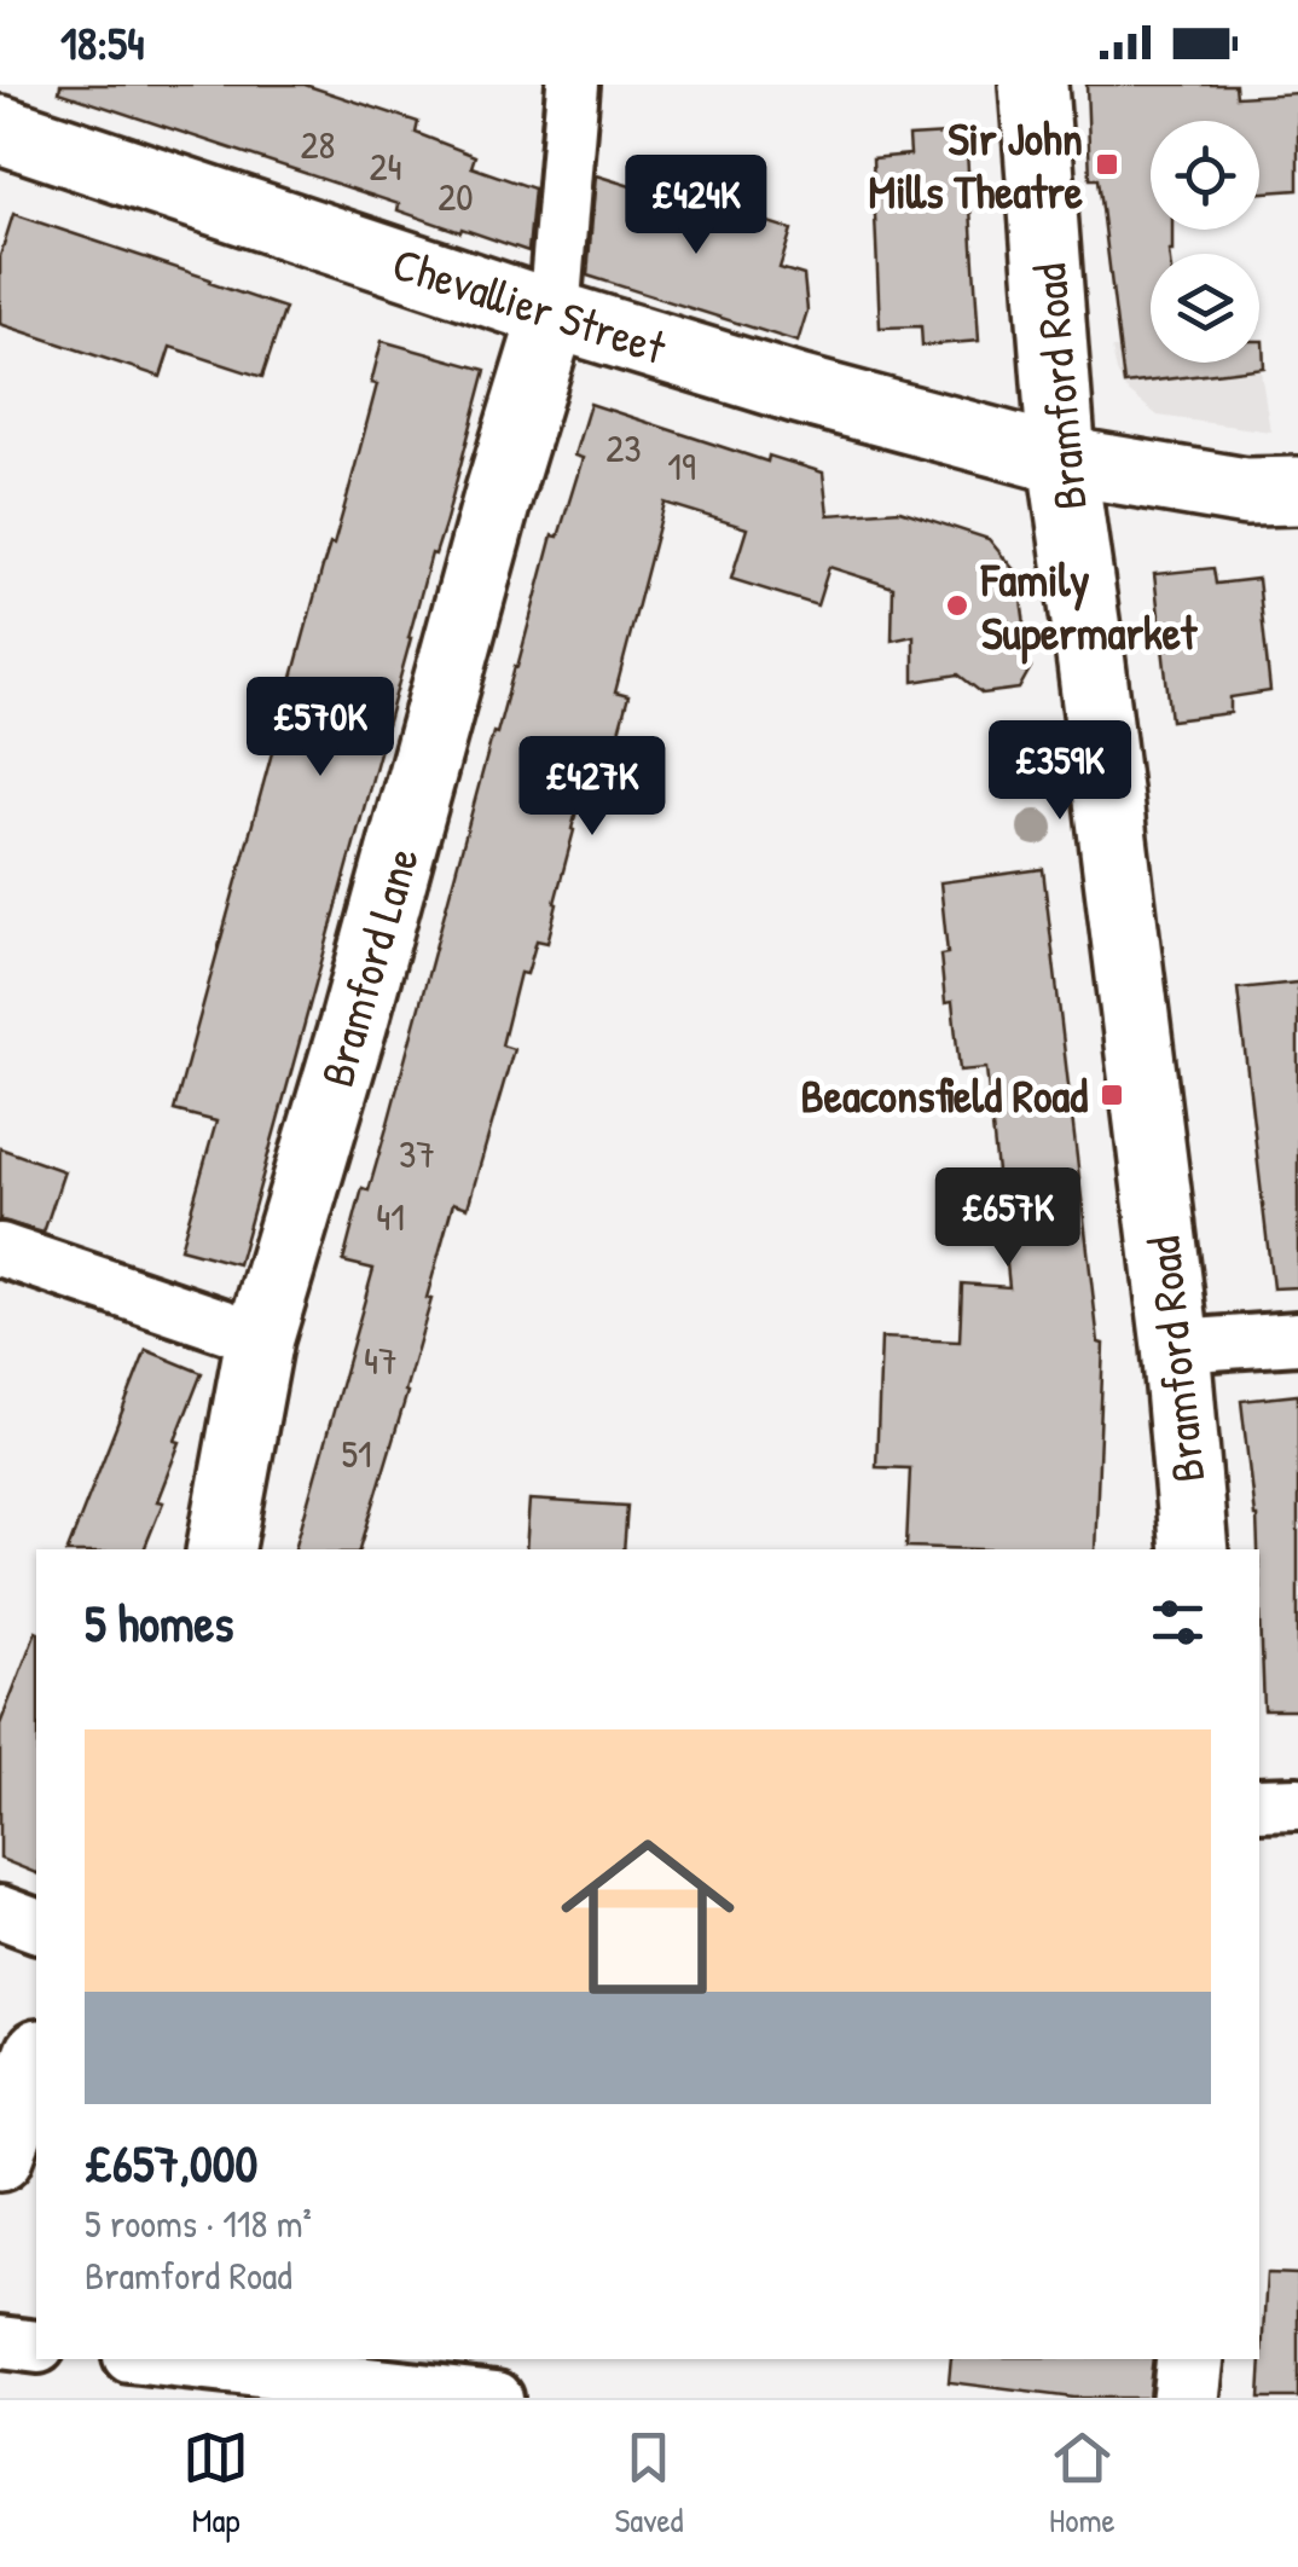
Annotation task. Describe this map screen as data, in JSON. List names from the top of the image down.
{
  "streets": {
    "main road": ["Chevallier Street", "Bramford Road", "Bramford Lane"]
  },
  "crossings": [
    ["Chevallier Street", "Bramford Road"],
    ["Chevallier Street", "Bramford Lane"]
  ],
  "places": {
    "transit": ["Sir John Mills Theatre", "Beaconsfield Road"],
    "other": ["Family Supermarket"]
  },
  "house_numbers": [
    "28",
    "24",
    "20",
    "23",
    "19",
    "37",
    "41",
    "47",
    "51"
  ],
  "page": {
    "status": "18:54",
    "price": [
      "£424K",
      "£570K",
      "£359K",
      "£427K",
      "£657K"
    ],
    "heading": "5 homes",
    "list": [
      {
        "name": "£657,000",
        "note": "5 rooms · 118 m² · Bramford Road"
      }
    ],
    "tabs": ["Map", "Saved", "Home"]
  }
}
